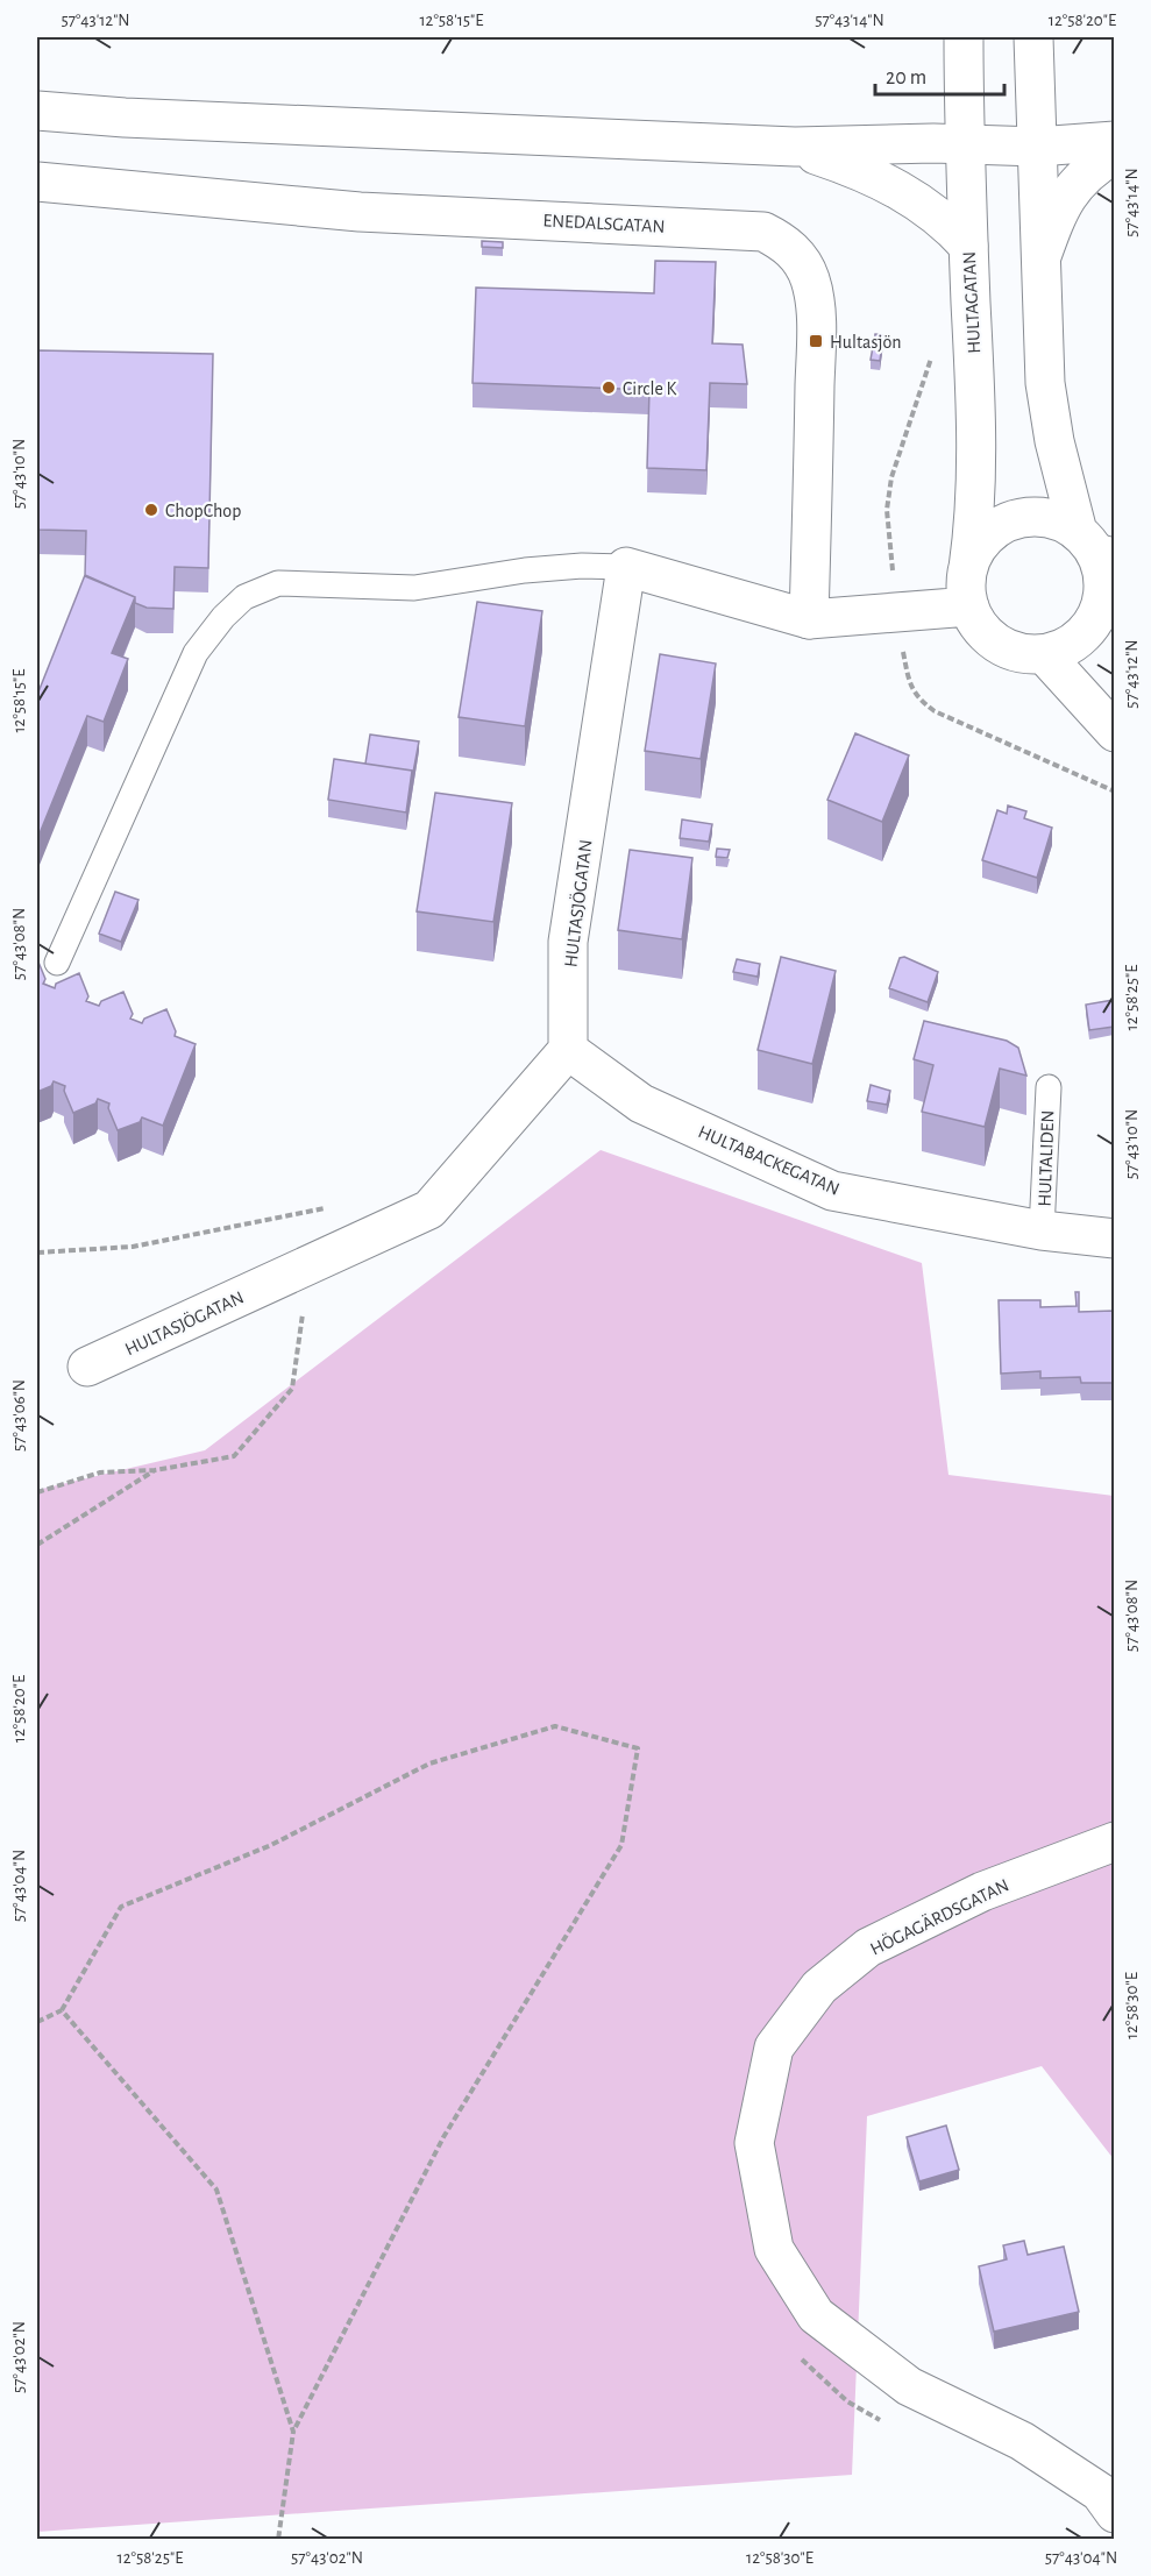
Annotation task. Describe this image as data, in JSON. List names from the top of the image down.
{
  "streets": {
    "main road": [
      "ENEDALSGATAN",
      "HULTAGATAN",
      "HULTASJÖGATAN",
      "HULTABACKEGATAN",
      "HÖGAGÄRDSGATAN"
    ],
    "lane": ["HULTALIDEN"]
  },
  "crossings": [
    ["HULTASJÖGATAN", "HULTABACKEGATAN"],
    ["HULTALIDEN", "HULTABACKEGATAN"]
  ],
  "places": {
    "transit": ["Hultasjön"],
    "other": ["Circle K", "ChopChop"]
  },
  "scale_bar": "20 m",
  "coordinates": [
    "57°43'12\"N",
    "12°58'15\"E",
    "57°43'14\"N",
    "12°58'20\"E",
    "57°43'10\"N",
    "57°43'08\"N",
    "12°58'25\"E",
    "57°43'06\"N",
    "57°43'04\"N",
    "12°58'30\"E",
    "57°43'02\"N"
  ]
}
